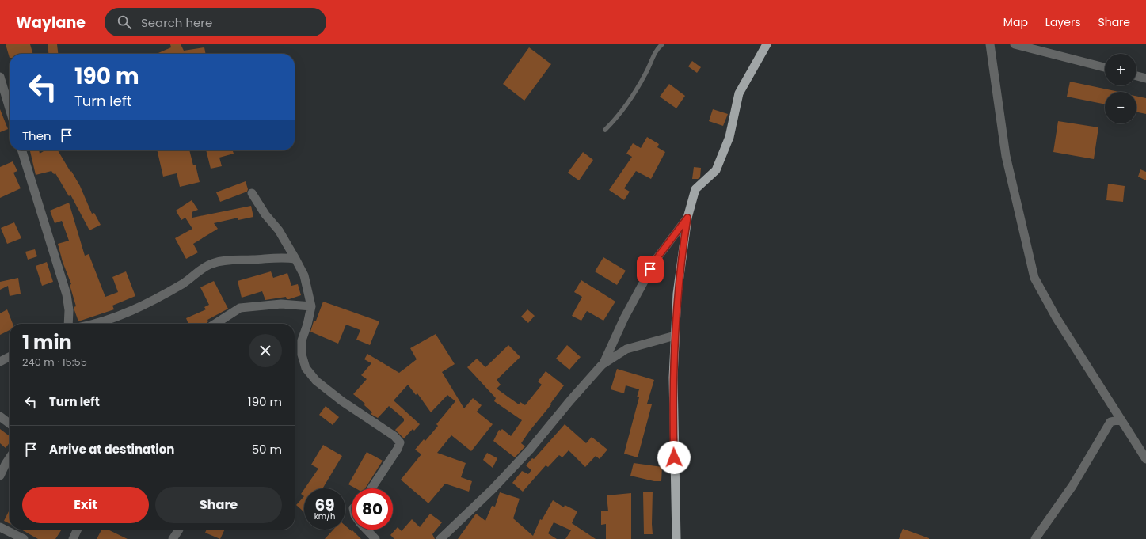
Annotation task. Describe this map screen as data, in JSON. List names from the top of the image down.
{
  "page": {
    "header": "Waylane",
    "search": "Search here",
    "nav": ["Map", "Layers", "Share"],
    "map_buttons": ["+", "−"],
    "turn": ["190 m", "Turn left"],
    "then": "Then",
    "heading": ["1 min", "240 m · 15:55"],
    "list": [
      {
        "name": "Turn left",
        "value": "190 m"
      },
      {
        "name": "Arrive at destination",
        "value": "50 m"
      }
    ],
    "buttons": ["Exit", "Share"],
    "speed": "69 km/h",
    "limit": "80"
  }
}
